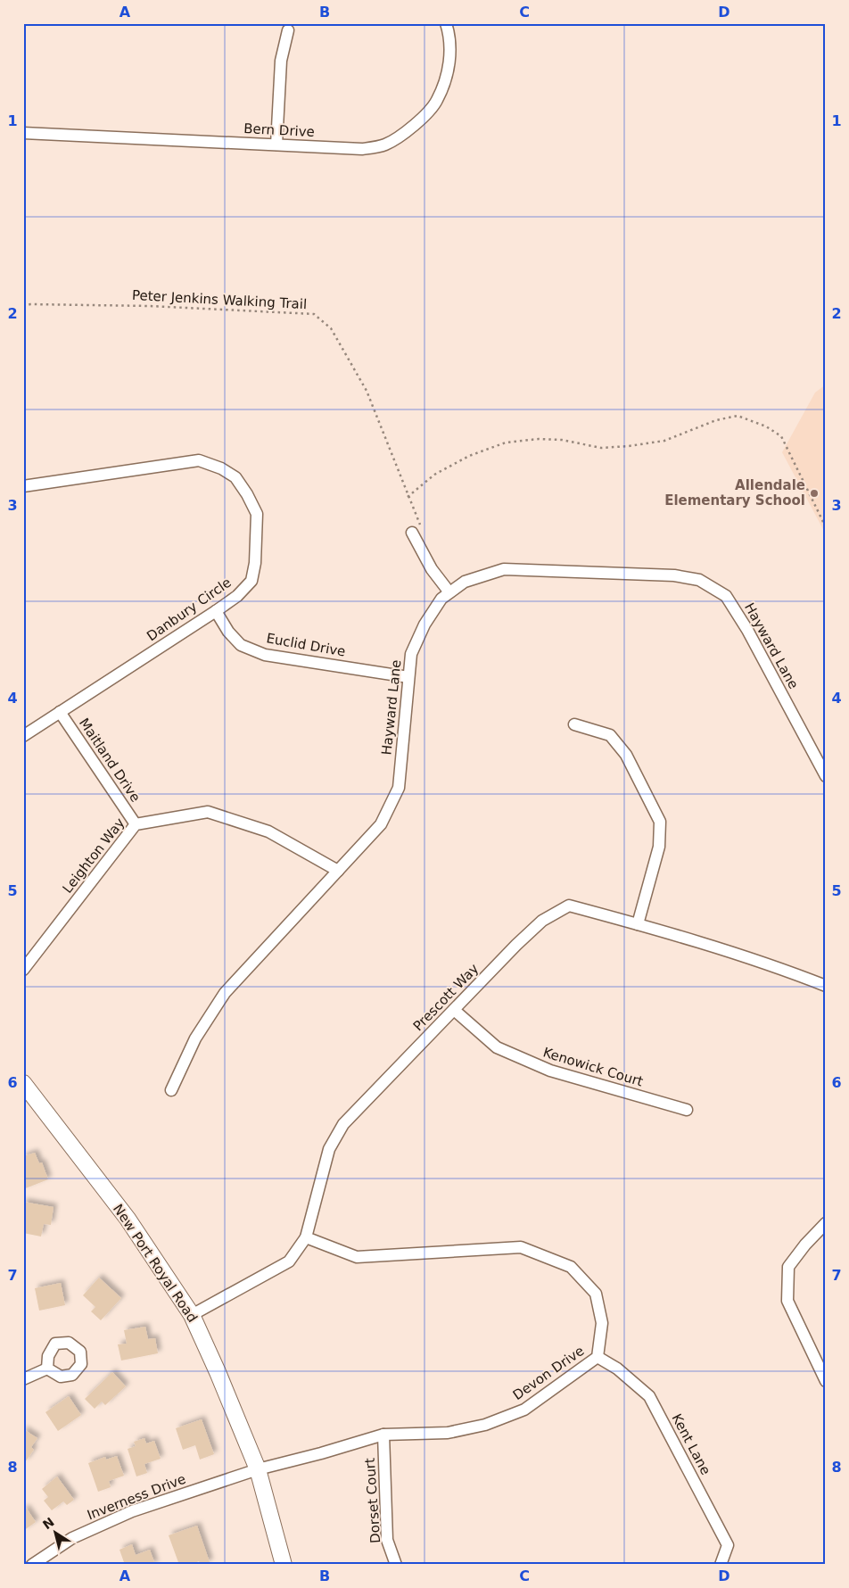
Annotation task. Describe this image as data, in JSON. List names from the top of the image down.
{
  "streets": {
    "street": [
      "Bern Drive",
      "Danbury Circle",
      "Euclid Drive",
      "Hayward Lane",
      "Maitland Drive",
      "Leighton Way",
      "Prescott Way",
      "Kenowick Court",
      "New Port Royal Road",
      "Devon Drive",
      "Kent Lane",
      "Inverness Drive",
      "Dorset Court"
    ],
    "path": ["Peter Jenkins Walking Trail"]
  },
  "crossings": [
    ["Danbury Circle", "Euclid Drive"],
    ["Danbury Circle", "Maitland Drive"],
    ["Euclid Drive", "Hayward Lane"],
    ["Hayward Lane", "Leighton Way"],
    ["Maitland Drive", "Leighton Way"],
    ["Prescott Way", "Kenowick Court"],
    ["Prescott Way", "New Port Royal Road"],
    ["Prescott Way", "Devon Drive"],
    ["New Port Royal Road", "Devon Drive"],
    ["New Port Royal Road", "Inverness Drive"],
    ["Devon Drive", "Kent Lane"],
    ["Devon Drive", "Inverness Drive"],
    ["Devon Drive", "Dorset Court"]
  ],
  "places": ["Allendale Elementary School"],
  "north": "top left",
  "grid": {
    "columns": [
      "A",
      "B",
      "C",
      "D"
    ],
    "rows": [
      "1",
      "2",
      "3",
      "4",
      "5",
      "6",
      "7",
      "8"
    ]
  }
}
